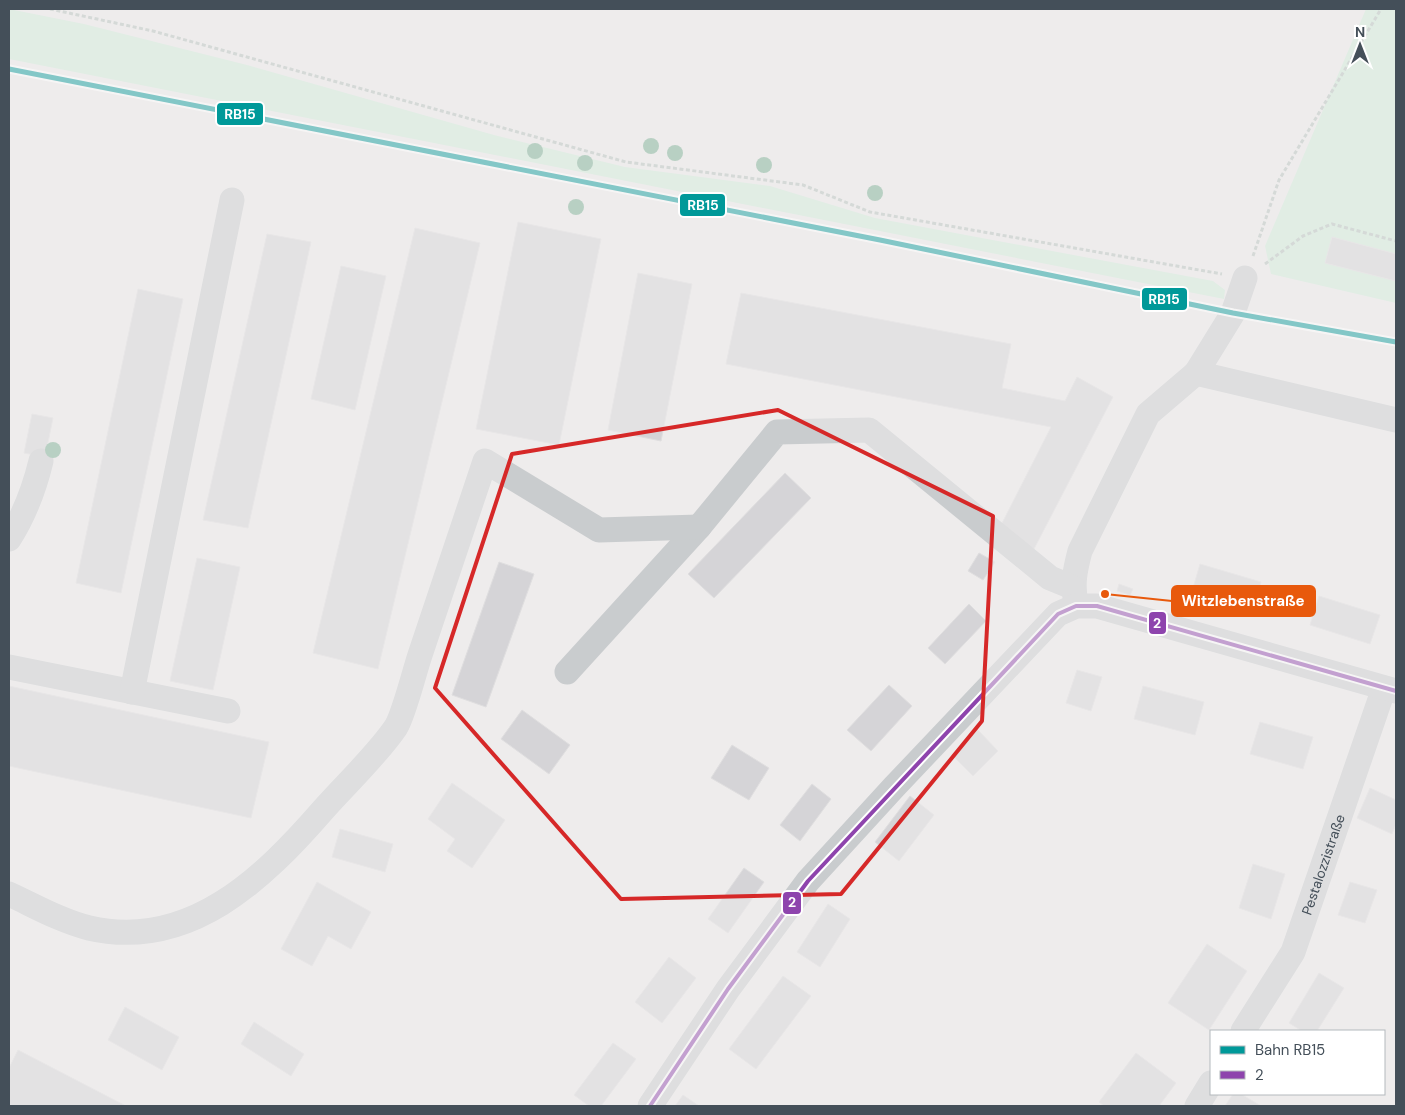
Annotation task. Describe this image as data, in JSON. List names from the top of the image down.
{
  "streets": {
    "street": ["Pestalozzistraße"]
  },
  "places": ["Witzlebenstraße"],
  "lines": ["rail line RB15", "transit line 2"],
  "legend": ["Bahn RB15", "2"],
  "north": "top"
}
